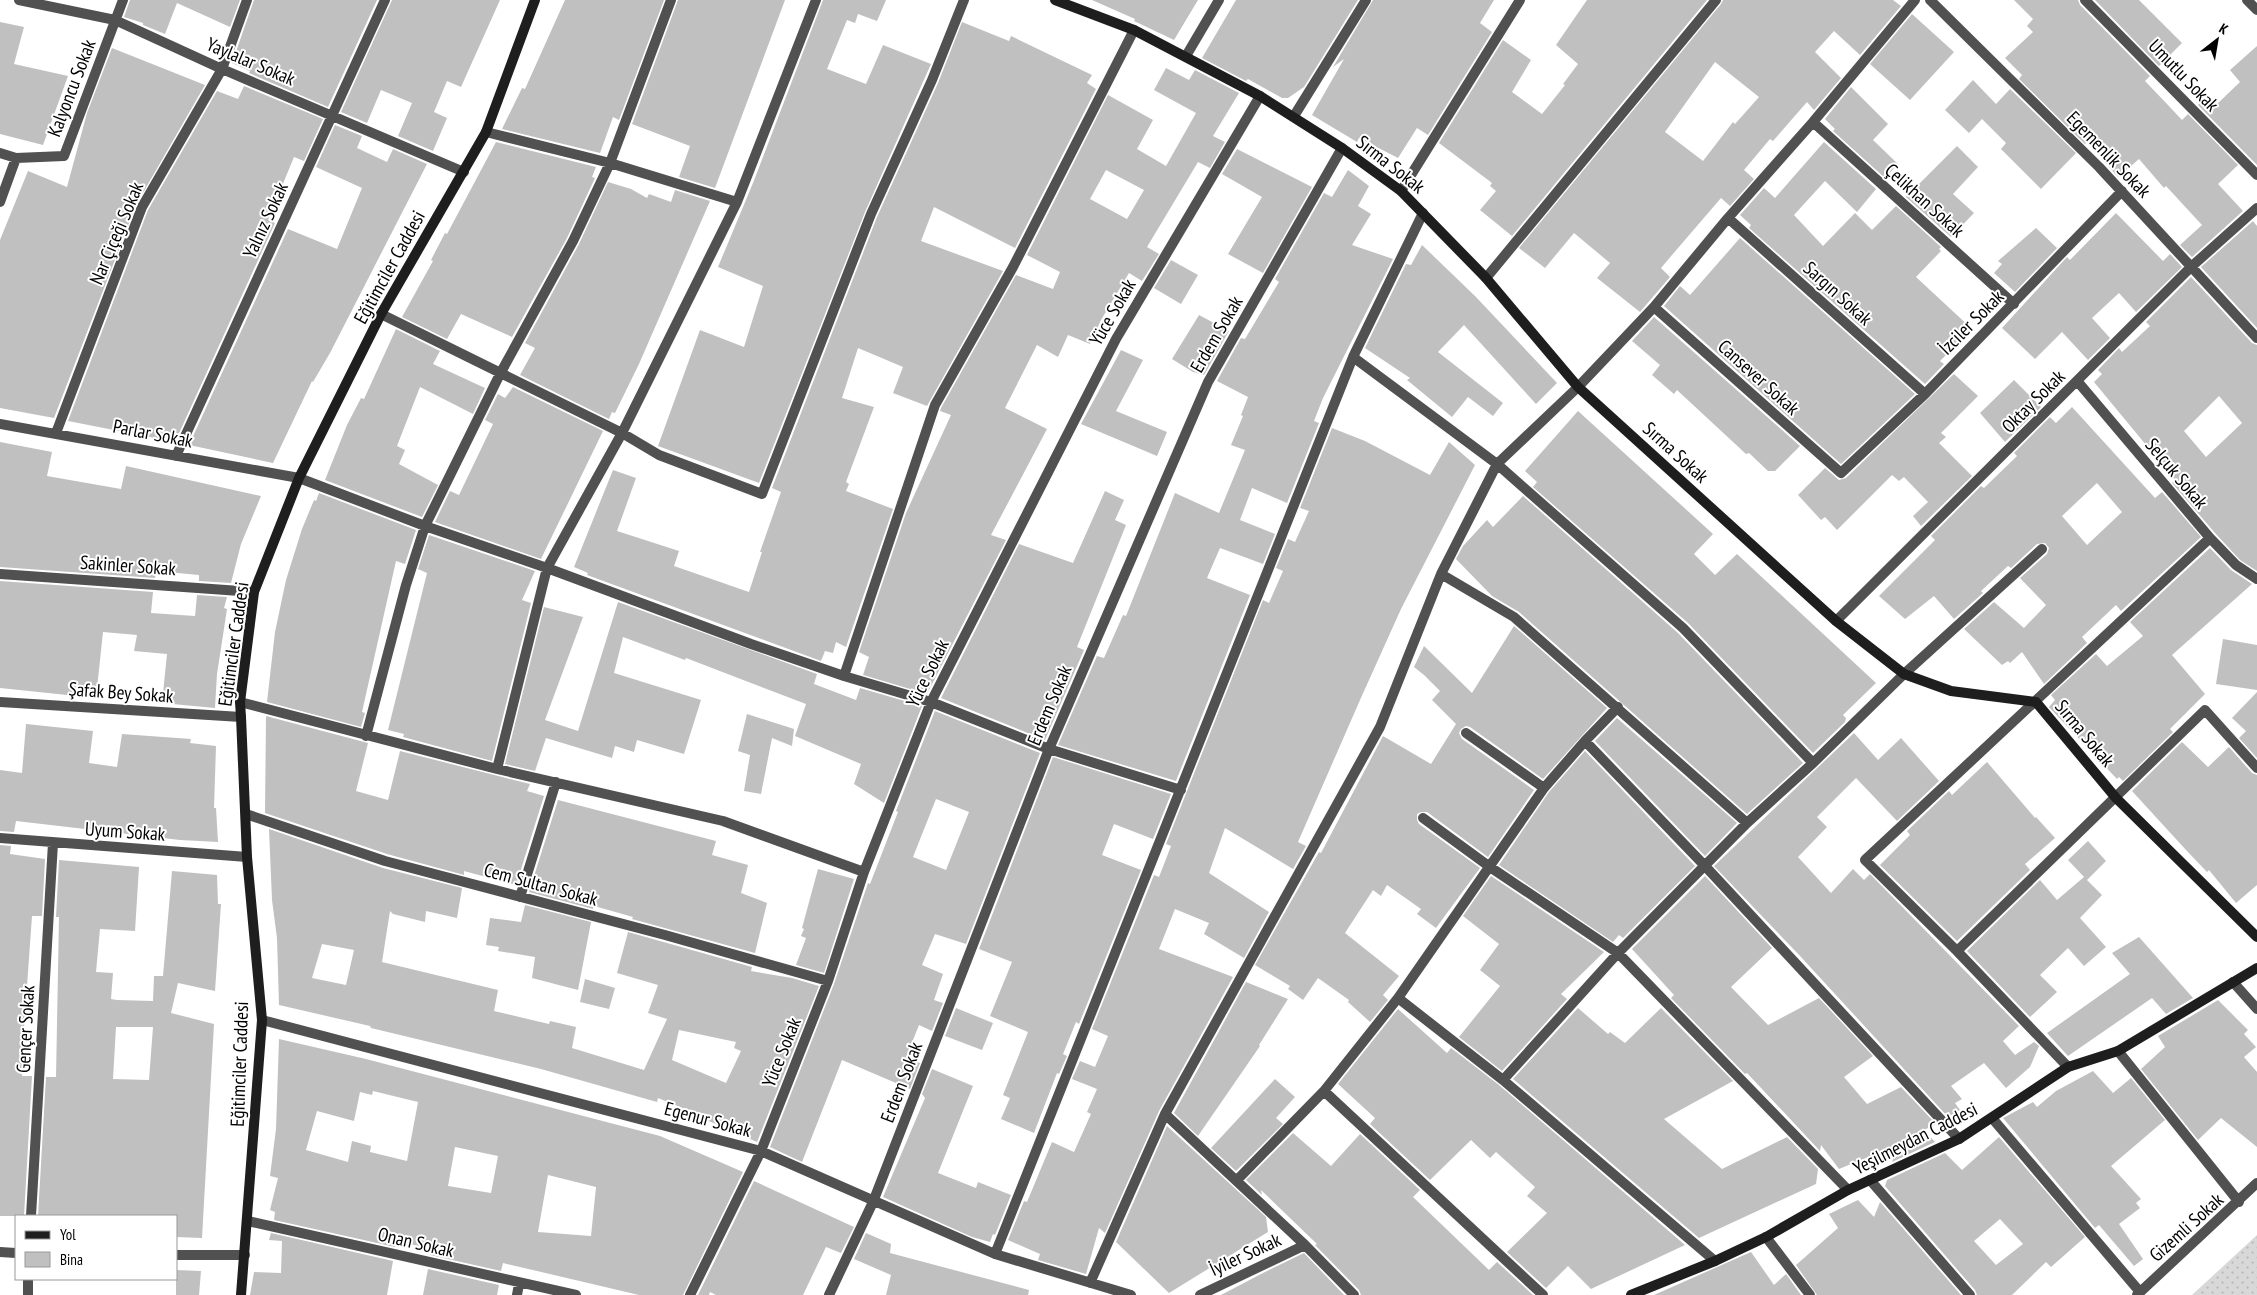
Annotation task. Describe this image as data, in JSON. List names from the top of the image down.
{
  "streets": {
    "street": [
      "Yaylalar Sokak",
      "Umutlu Sokak",
      "Kalyoncu Sokak",
      "Egemenlik Sokak",
      "Sırma Sokak",
      "Çelikhan Sokak",
      "Yalnız Sokak",
      "Nar Çiçeği Sokak",
      "Eğitimciler Caddesi",
      "Sargın Sokak",
      "Yüce Sokak",
      "İzciler Sokak",
      "Erdem Sokak",
      "Cansever Sokak",
      "Oktay Sokak",
      "Parlar Sokak",
      "Selçuk Sokak",
      "Sakinler Sokak",
      "Şafak Bey Sokak",
      "Uyum Sokak",
      "Cem Sultan Sokak",
      "Gençer Sokak",
      "Egenur Sokak",
      "Yeşilmeydan Caddesi",
      "Gizemli Sokak",
      "Onan Sokak",
      "İyiler Sokak"
    ]
  },
  "crossings": [
    ["Yaylalar Sokak", "Kalyoncu Sokak"],
    ["Yaylalar Sokak", "Yalnız Sokak"],
    ["Yaylalar Sokak", "Nar Çiçeği Sokak"],
    ["Yaylalar Sokak", "Eğitimciler Caddesi"],
    ["Egemenlik Sokak", "İzciler Sokak"],
    ["Egemenlik Sokak", "Oktay Sokak"],
    ["Sırma Sokak", "Yüce Sokak"],
    ["Sırma Sokak", "Erdem Sokak"],
    ["Sırma Sokak", "Oktay Sokak"],
    ["Çelikhan Sokak", "İzciler Sokak"],
    ["Yalnız Sokak", "Parlar Sokak"],
    ["Nar Çiçeği Sokak", "Parlar Sokak"],
    ["Eğitimciler Caddesi", "Parlar Sokak"],
    ["Eğitimciler Caddesi", "Sakinler Sokak"],
    ["Eğitimciler Caddesi", "Şafak Bey Sokak"],
    ["Eğitimciler Caddesi", "Uyum Sokak"],
    ["Eğitimciler Caddesi", "Cem Sultan Sokak"],
    ["Eğitimciler Caddesi", "Egenur Sokak"],
    ["Eğitimciler Caddesi", "Onan Sokak"],
    ["Sargın Sokak", "İzciler Sokak"],
    ["Yüce Sokak", "Parlar Sokak"],
    ["Yüce Sokak", "Cem Sultan Sokak"],
    ["Yüce Sokak", "Egenur Sokak"],
    ["İzciler Sokak", "Cansever Sokak"],
    ["Erdem Sokak", "Parlar Sokak"],
    ["Erdem Sokak", "Egenur Sokak"],
    ["Oktay Sokak", "Selçuk Sokak"],
    ["Uyum Sokak", "Gençer Sokak"]
  ],
  "legend": ["Yol", "Bina"],
  "north": "top right"
}
